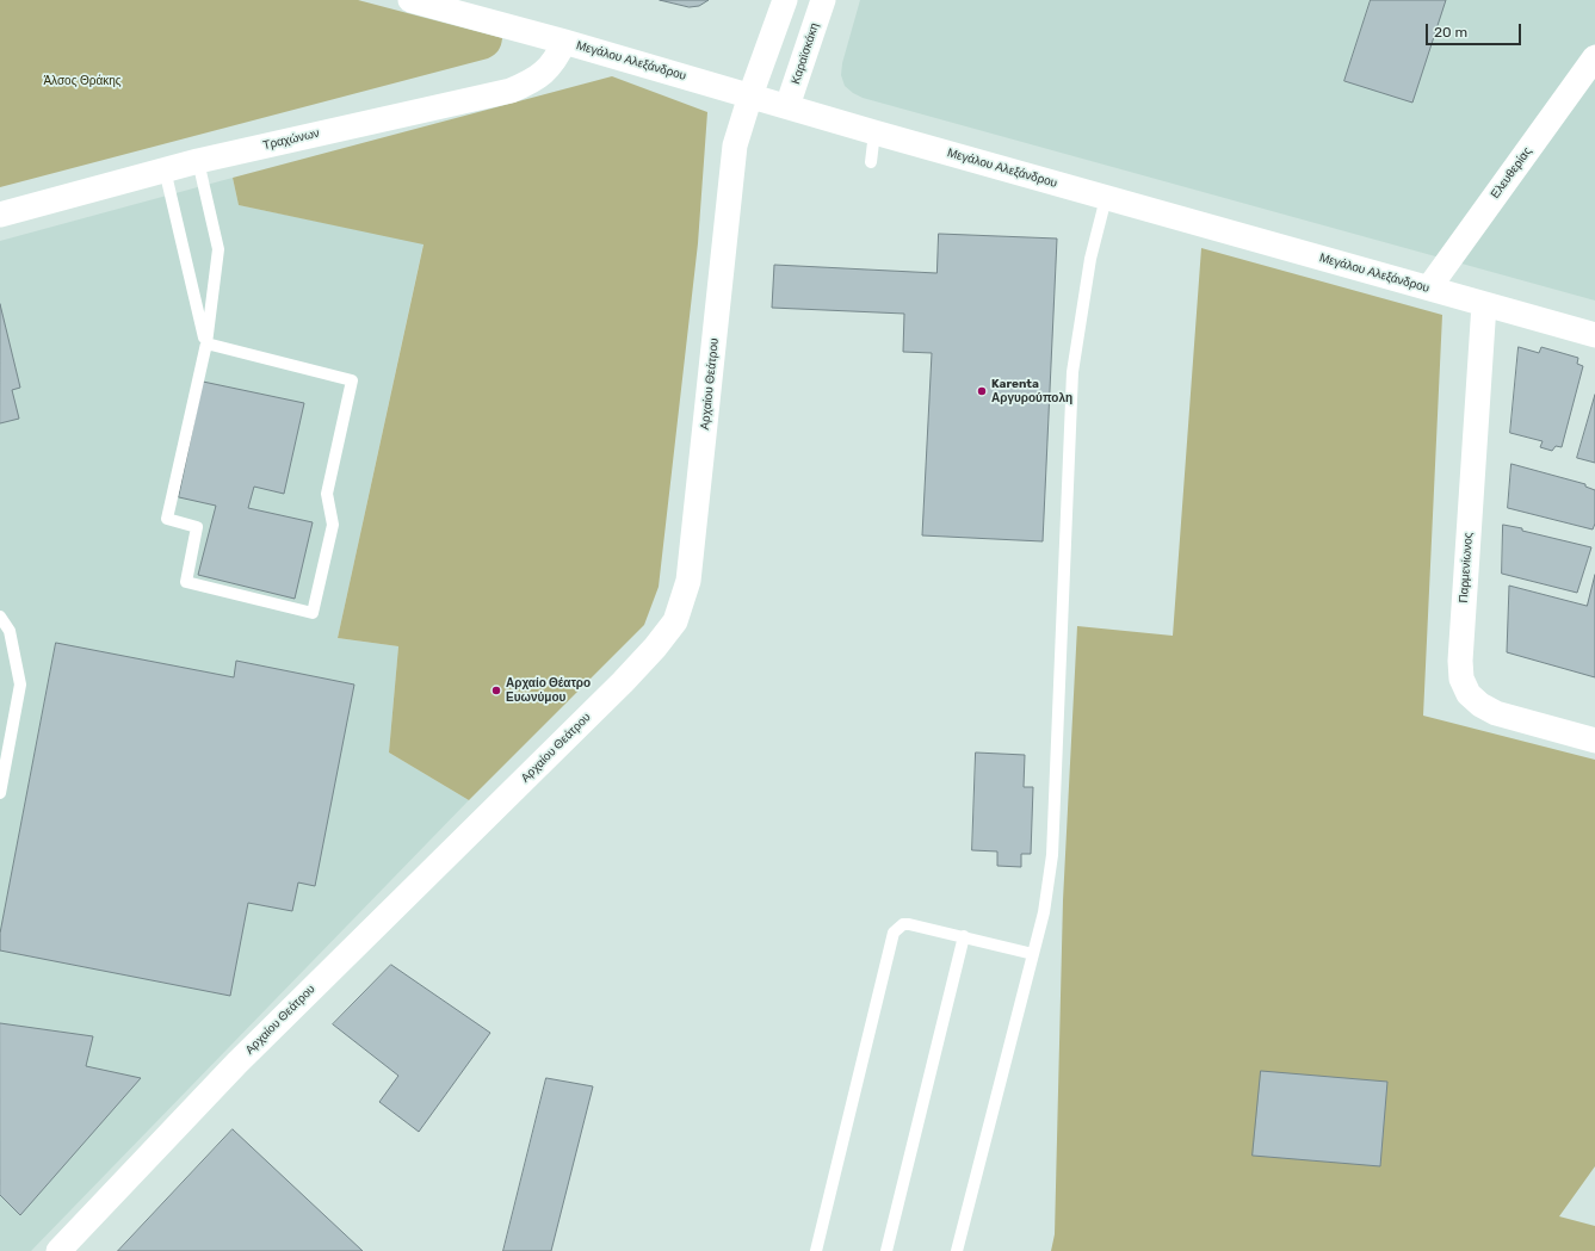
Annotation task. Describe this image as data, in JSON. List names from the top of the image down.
{
  "streets": {
    "street": [
      "Καραϊσκάκη",
      "Μεγάλου Αλεξάνδρου",
      "Τραχώνων",
      "Ελευθερίας",
      "Αρχαίου Θεάτρου",
      "Παρμενίωνος"
    ]
  },
  "crossings": [
    ["Καραϊσκάκη", "Μεγάλου Αλεξάνδρου"],
    ["Μεγάλου Αλεξάνδρου", "Τραχώνων"],
    ["Μεγάλου Αλεξάνδρου", "Ελευθερίας"],
    ["Μεγάλου Αλεξάνδρου", "Αρχαίου Θεάτρου"],
    ["Μεγάλου Αλεξάνδρου", "Παρμενίωνος"]
  ],
  "parks": ["Άλσος Θράκης"],
  "places": ["Karenta Αργυρούπολη", "Αρχαίο Θέατρο Ευωνύμου"],
  "scale_bar": "20 m"
}
